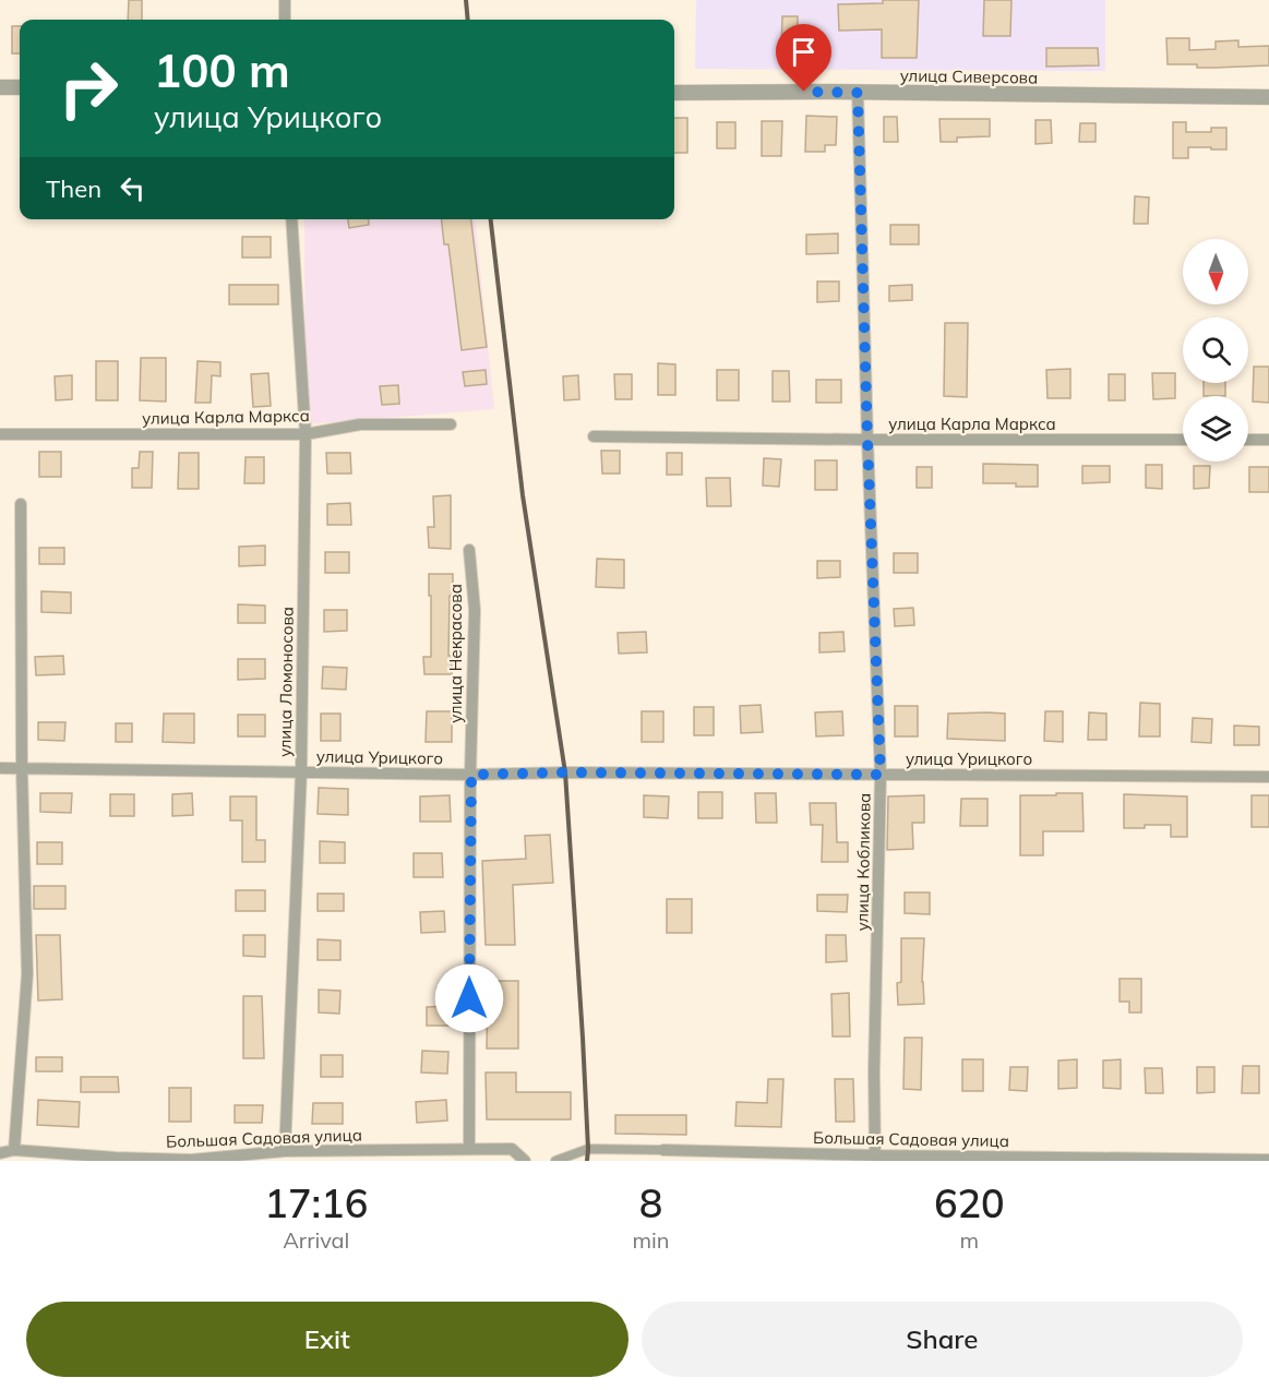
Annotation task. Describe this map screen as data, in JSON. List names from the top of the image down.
{
  "streets": {
    "street": [
      "улица Сиверсова",
      "улица Карла Маркса",
      "улица Некрасова",
      "улица Ломоносова",
      "улица Урицкого",
      "улица Кобликова",
      "Большая Садовая улица"
    ]
  },
  "crossings": [
    ["улица Сиверсова", "улица Кобликова"],
    ["улица Карла Маркса", "улица Ломоносова"],
    ["улица Карла Маркса", "улица Кобликова"],
    ["улица Некрасова", "улица Урицкого"],
    ["улица Некрасова", "Большая Садовая улица"],
    ["улица Ломоносова", "улица Урицкого"],
    ["улица Ломоносова", "Большая Садовая улица"],
    ["улица Урицкого", "улица Кобликова"],
    ["улица Кобликова", "Большая Садовая улица"]
  ],
  "north": "bottom",
  "page": {
    "turn": ["100 m", "улица Урицкого"],
    "then": "Then",
    "eta": [
      "17:16",
      "Arrival",
      "8",
      "min",
      "620",
      "m"
    ],
    "buttons": ["Exit", "Share"]
  }
}
